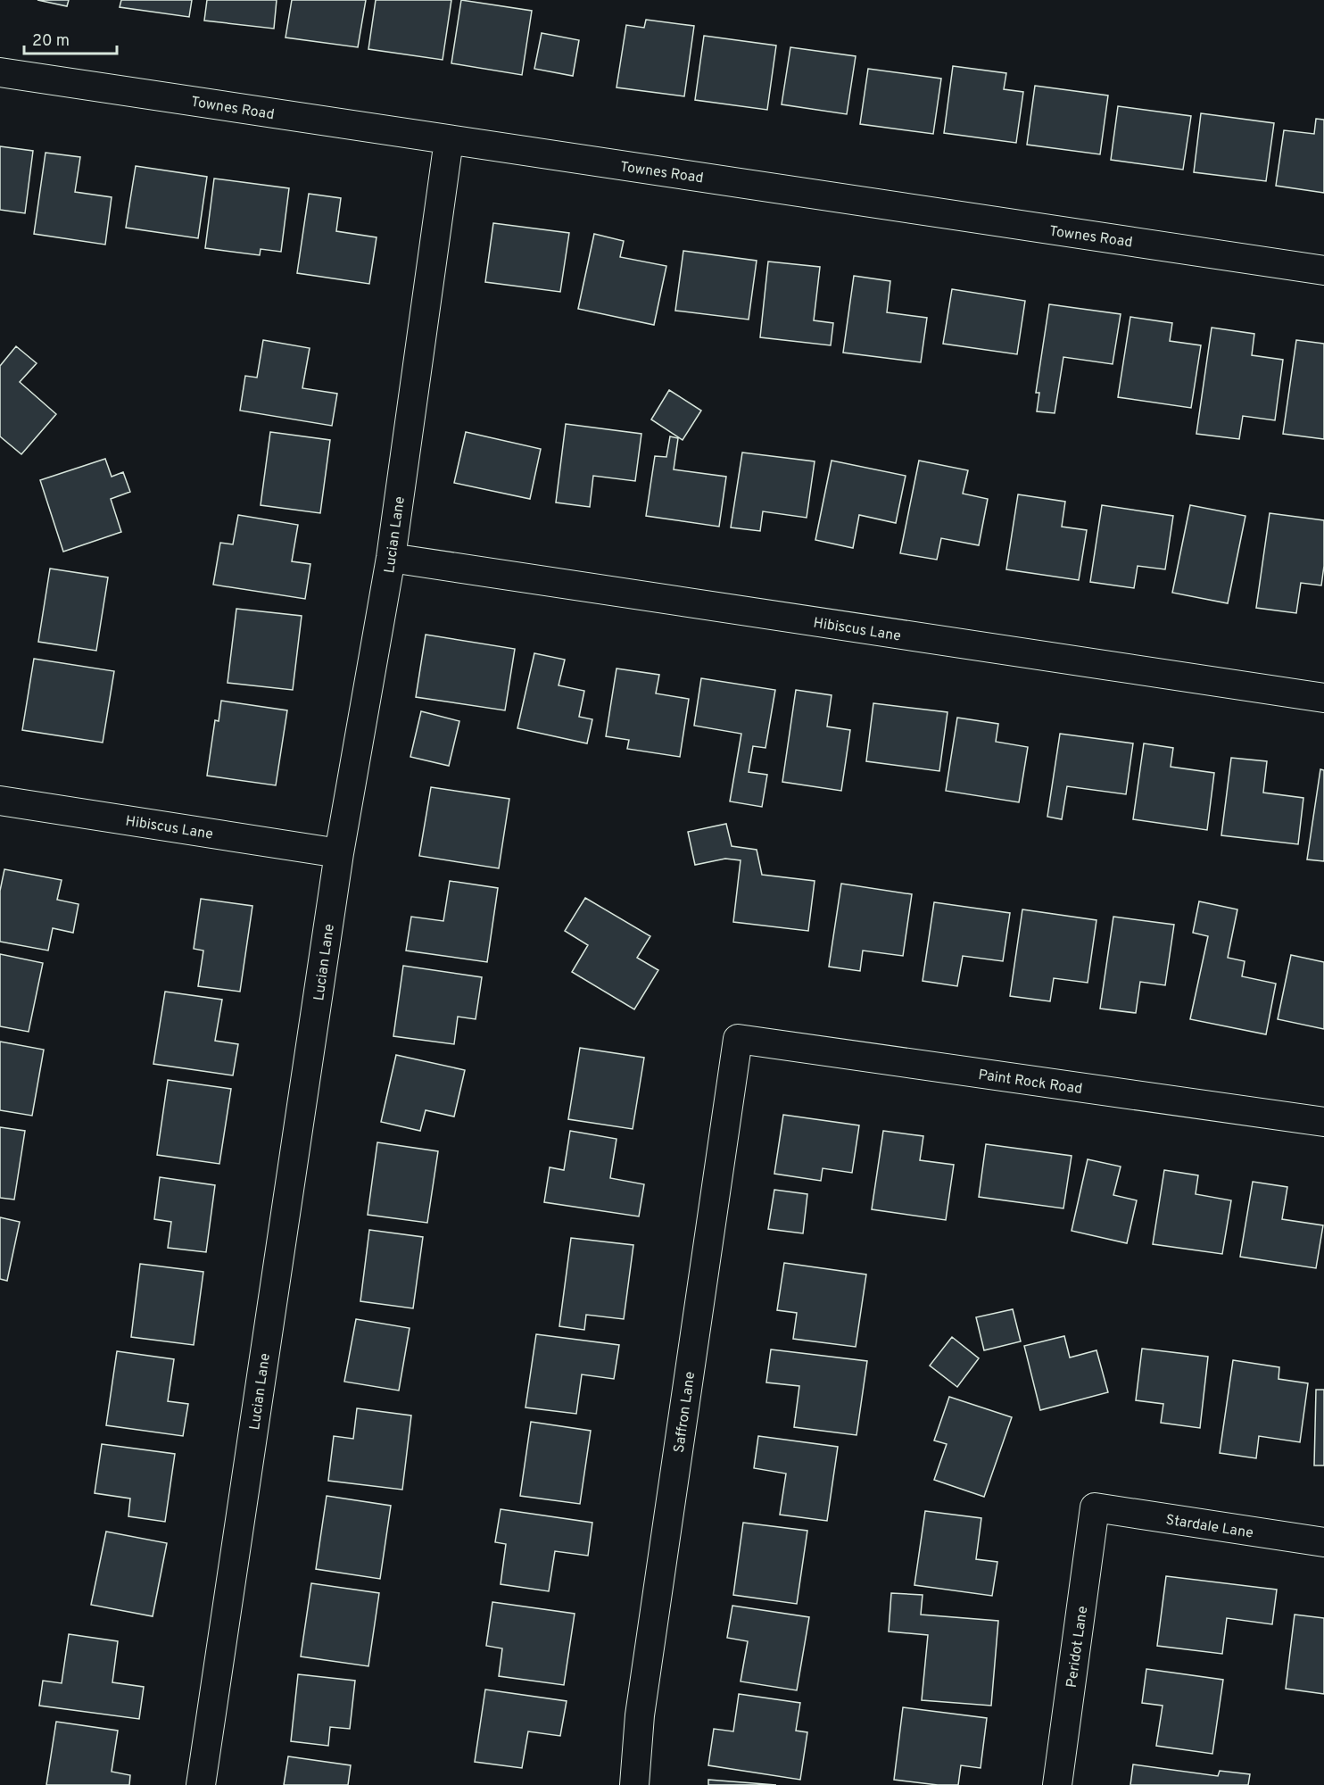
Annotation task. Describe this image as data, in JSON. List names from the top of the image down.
{
  "streets": {
    "street": [
      "Townes Road",
      "Lucian Lane",
      "Hibiscus Lane",
      "Paint Rock Road",
      "Saffron Lane",
      "Stardale Lane",
      "Peridot Lane"
    ]
  },
  "crossings": [
    ["Townes Road", "Lucian Lane"],
    ["Lucian Lane", "Hibiscus Lane"],
    ["Paint Rock Road", "Saffron Lane"],
    ["Stardale Lane", "Peridot Lane"]
  ],
  "scale_bar": "20 m"
}
